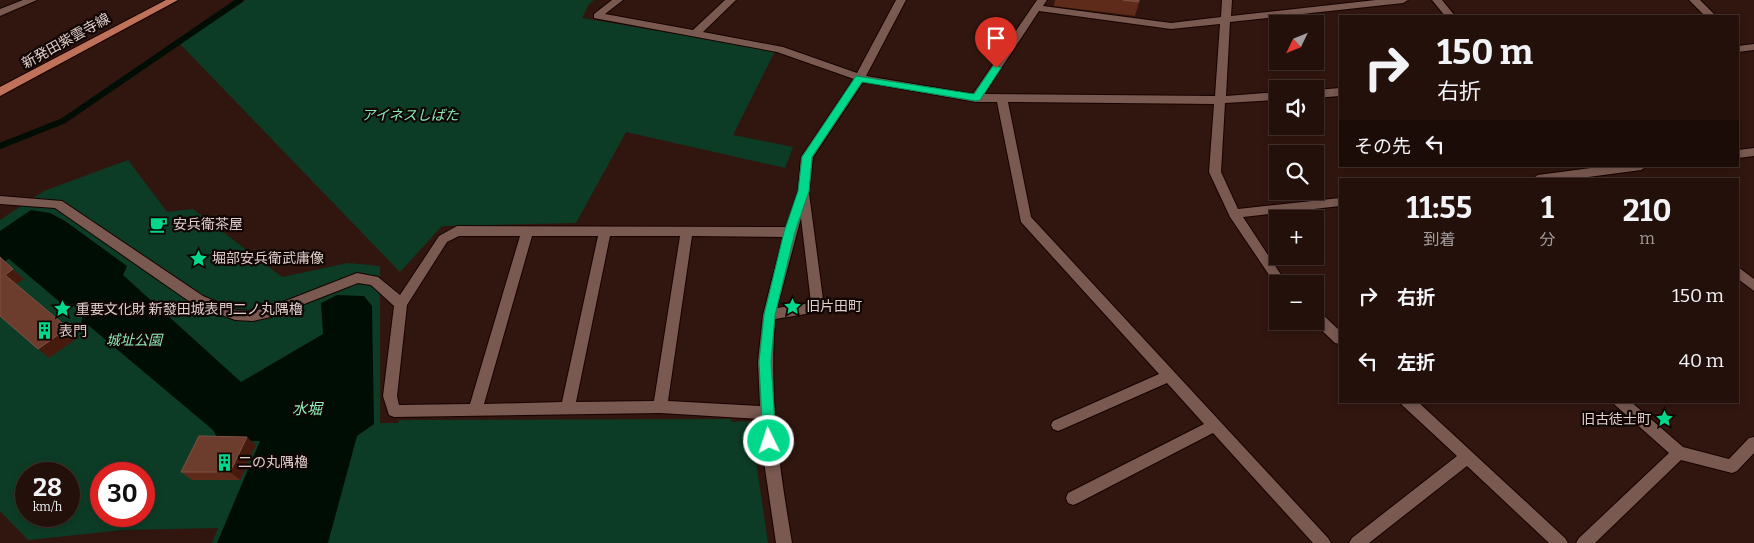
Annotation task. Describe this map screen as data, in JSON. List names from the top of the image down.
{
  "streets": {
    "main road": ["新発田紫雲寺線"]
  },
  "water": ["水堀"],
  "parks": ["アイネスしばた", "城址公園"],
  "places": {
    "cafe": ["安兵衛茶屋"],
    "place": [
      "堀部安兵衛武庸像",
      "旧片田町",
      "重要文化財 新發田城表門二ノ丸隅櫓",
      "旧古徒士町"
    ],
    "building": ["表門", "二の丸隅櫓"]
  },
  "north": "bottom left",
  "page": {
    "map_buttons": ["+", "−"],
    "turn": ["150 m", "右折"],
    "then": "その先",
    "eta": [
      "11:55",
      "到着",
      "1",
      "分",
      "210",
      "m"
    ],
    "list": [
      {
        "name": "右折",
        "value": "150 m"
      },
      {
        "name": "左折",
        "value": "40 m"
      }
    ],
    "speed": "28 km/h",
    "limit": "30"
  }
}
